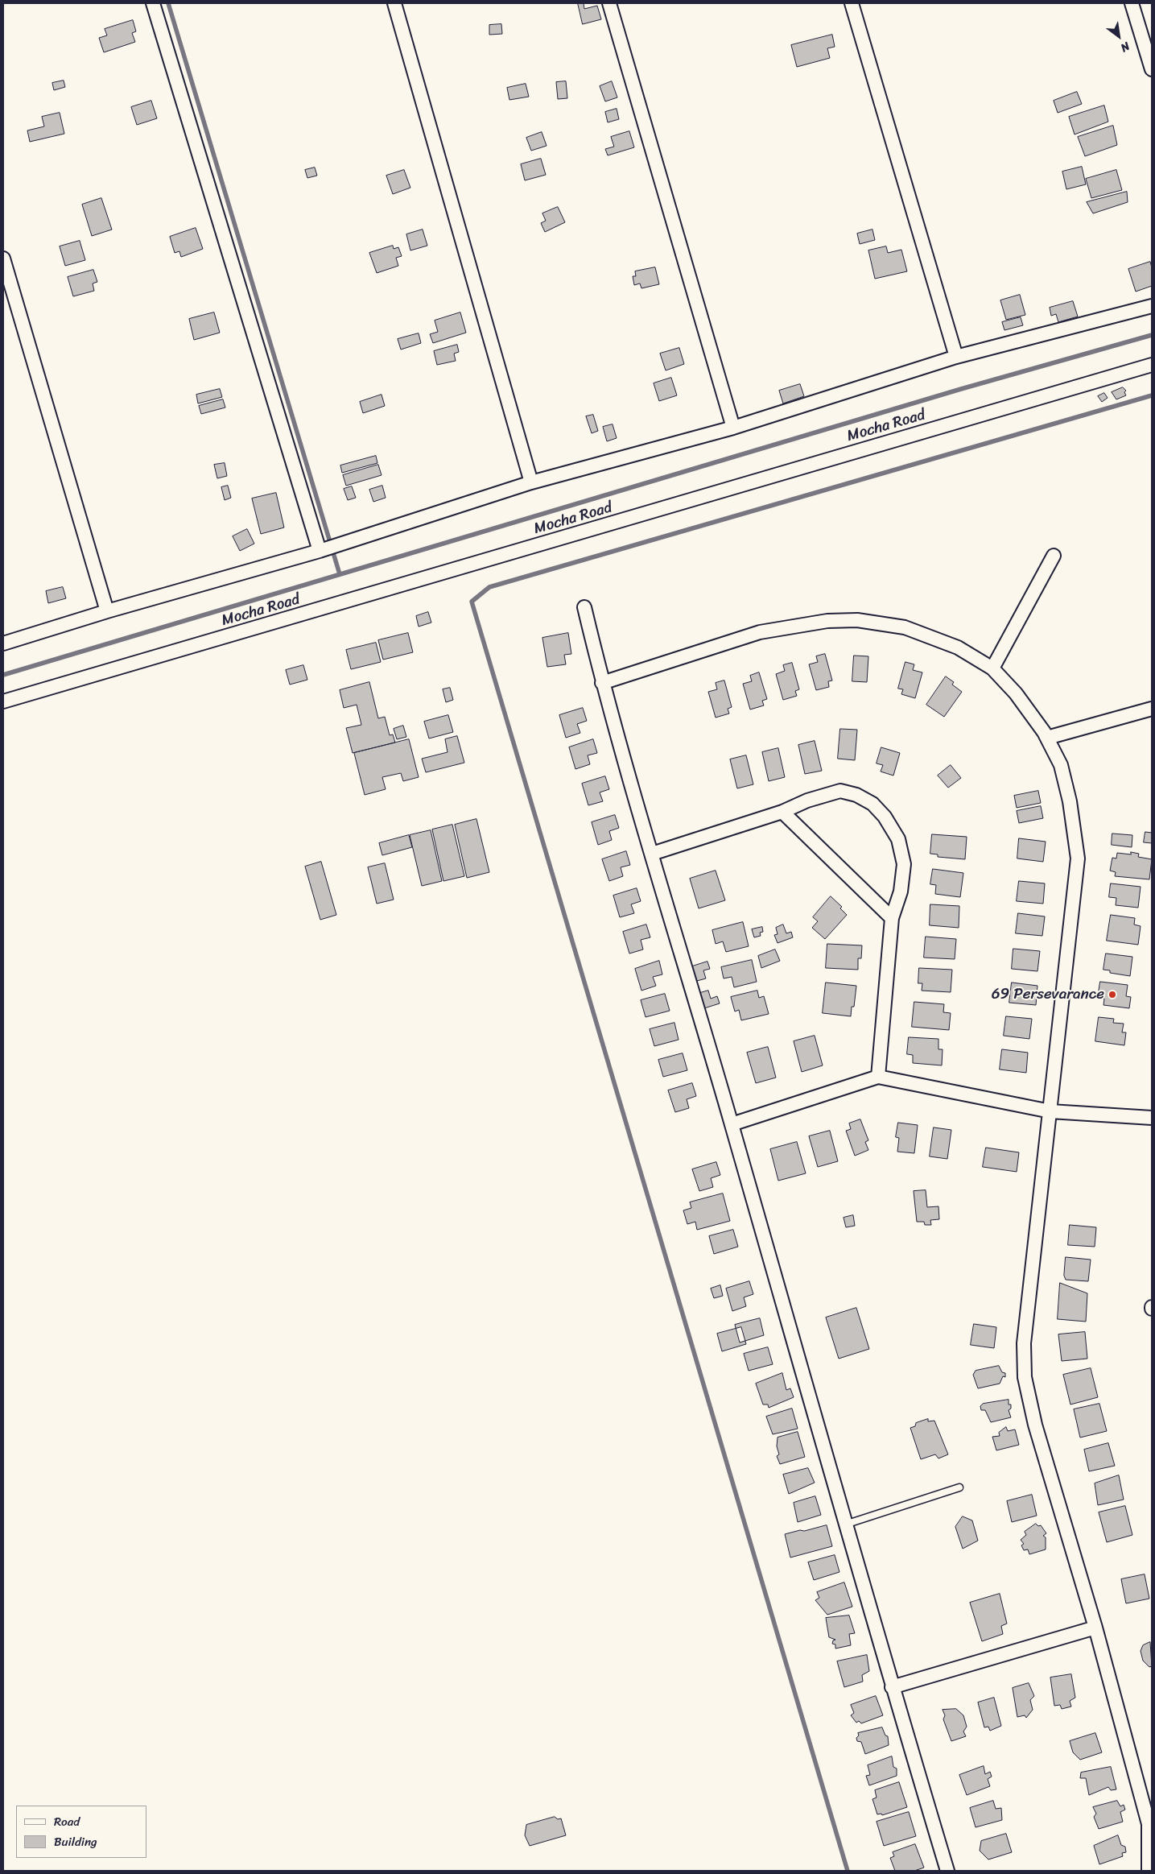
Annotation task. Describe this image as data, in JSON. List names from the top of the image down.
{
  "streets": {
    "street": ["Mocha Road"]
  },
  "places": ["69 Persevarance"],
  "legend": ["Road", "Building"],
  "north": "bottom right"
}
